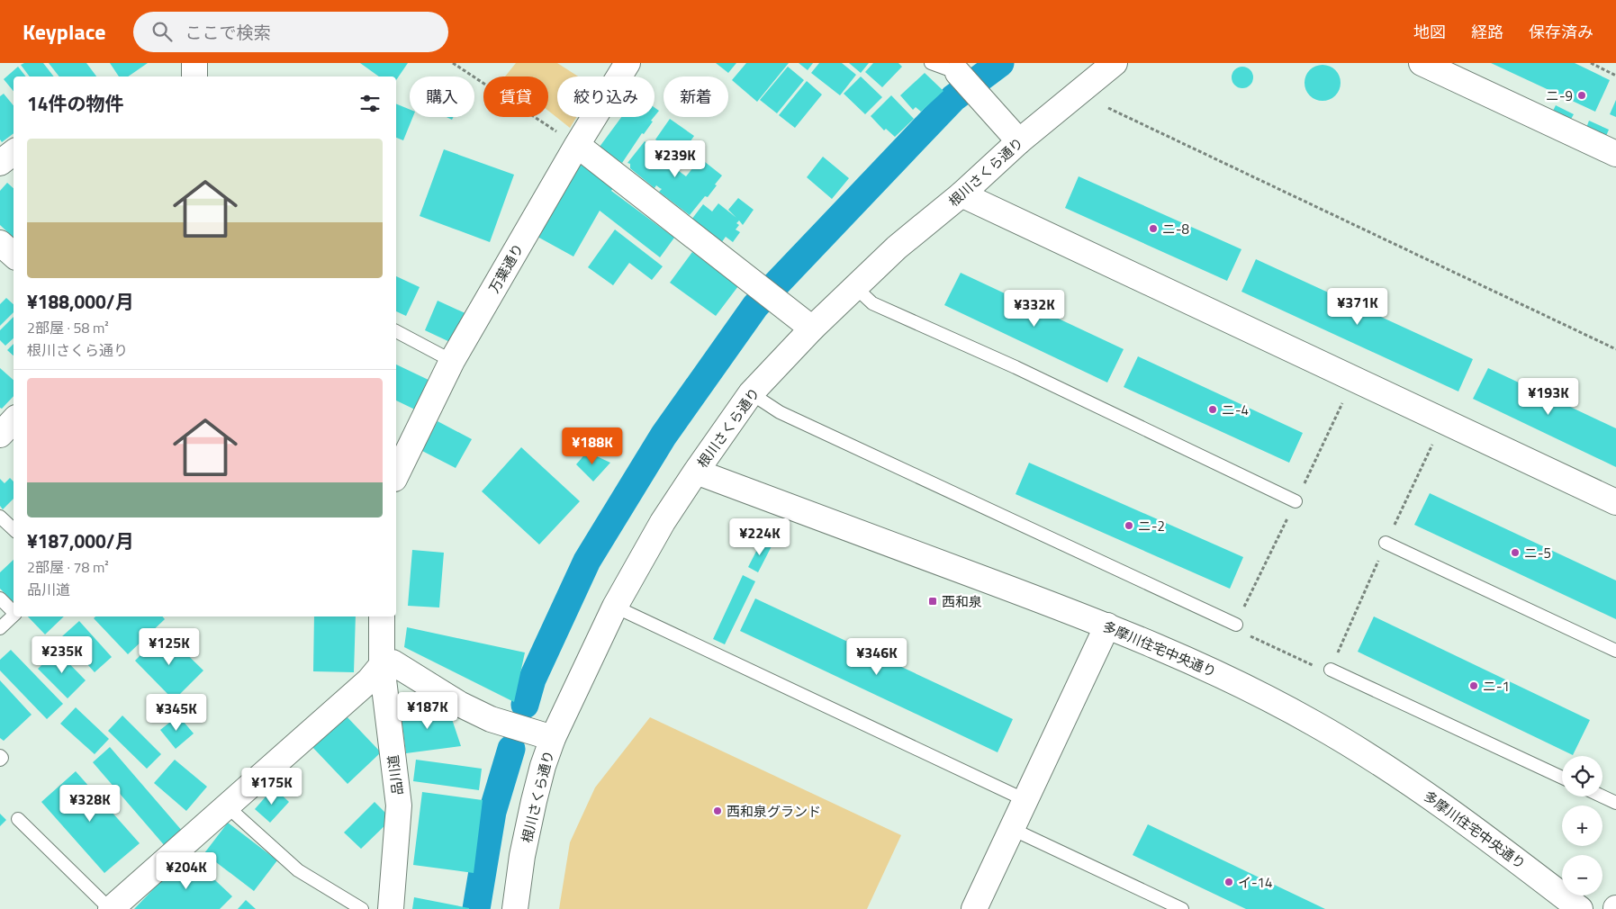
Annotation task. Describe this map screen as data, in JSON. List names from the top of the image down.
{
  "streets": {
    "street": [
      "根川さくら通り",
      "万葉通り",
      "多摩川住宅中央通り",
      "品川道"
    ]
  },
  "crossings": [
    ["根川さくら通り", "多摩川住宅中央通り"]
  ],
  "places": {
    "other": [
      "ニ-9",
      "ニ-8",
      "ニ-4",
      "ニ-2",
      "ニ-5",
      "ニ-1",
      "西和泉グランド",
      "イ-14"
    ],
    "transit": ["西和泉"]
  },
  "page": {
    "header": "Keyplace",
    "search": "ここで検索",
    "nav": ["地図", "経路", "保存済み"],
    "chip": [
      "購入",
      "賃貸",
      "絞り込み",
      "新着"
    ],
    "heading": "14件の物件",
    "list": [
      {
        "name": "¥188,000/月",
        "note": "2部屋 · 58 m² · 根川さくら通り"
      },
      {
        "name": "¥187,000/月",
        "note": "2部屋 · 78 m² · 品川道"
      }
    ],
    "price": [
      "¥239K",
      "¥371K",
      "¥332K",
      "¥193K",
      "¥188K",
      "¥224K",
      "¥125K",
      "¥235K",
      "¥346K",
      "¥187K",
      "¥345K",
      "¥175K",
      "¥328K",
      "¥204K"
    ],
    "map_buttons": ["+", "−"]
  }
}
